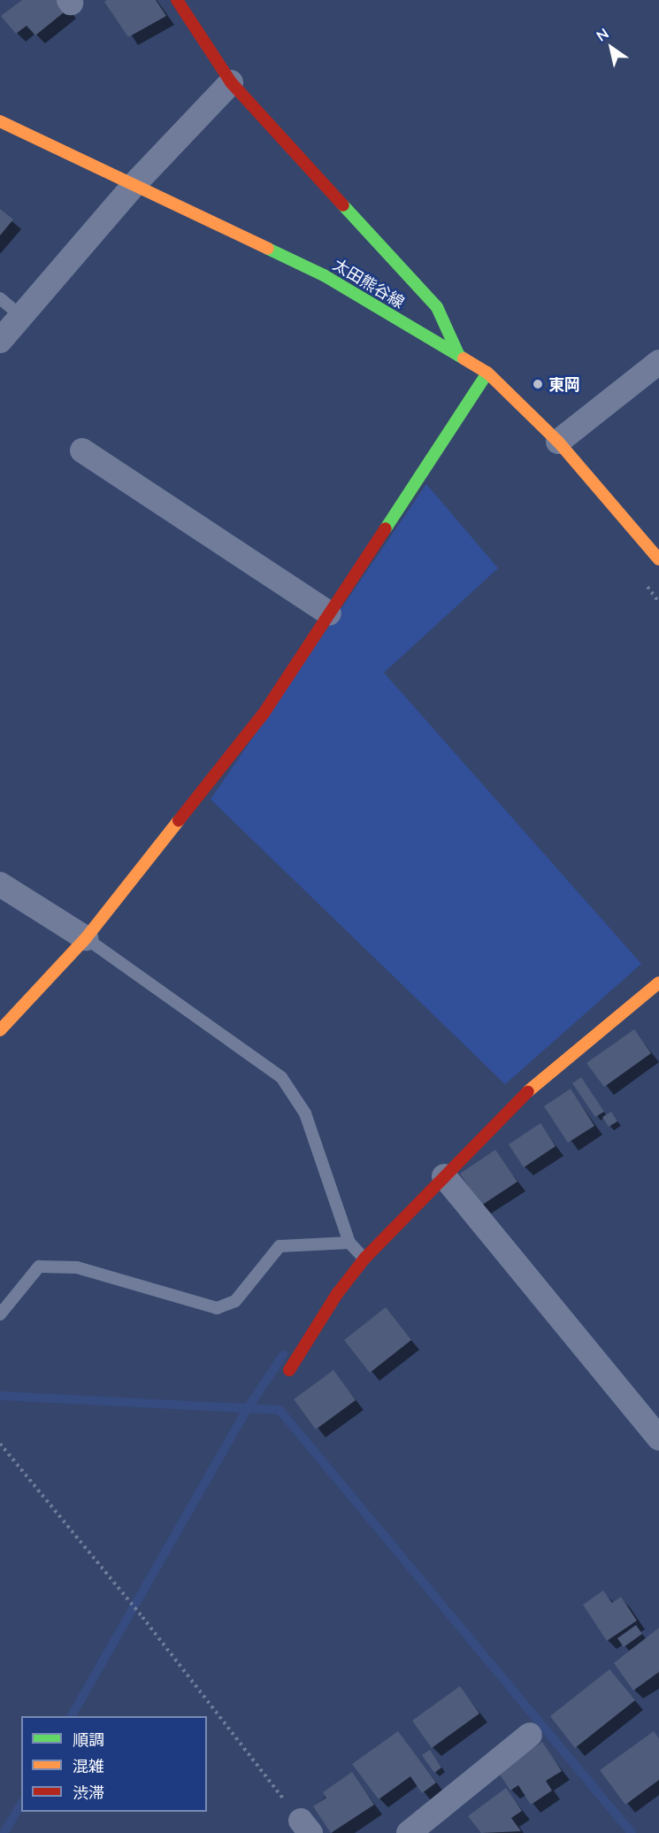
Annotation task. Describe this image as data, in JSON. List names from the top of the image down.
{
  "streets": {
    "street": ["太田熊谷線"]
  },
  "places": ["東岡"],
  "legend": ["順調", "混雑", "渋滞"],
  "north": "top left"
}
